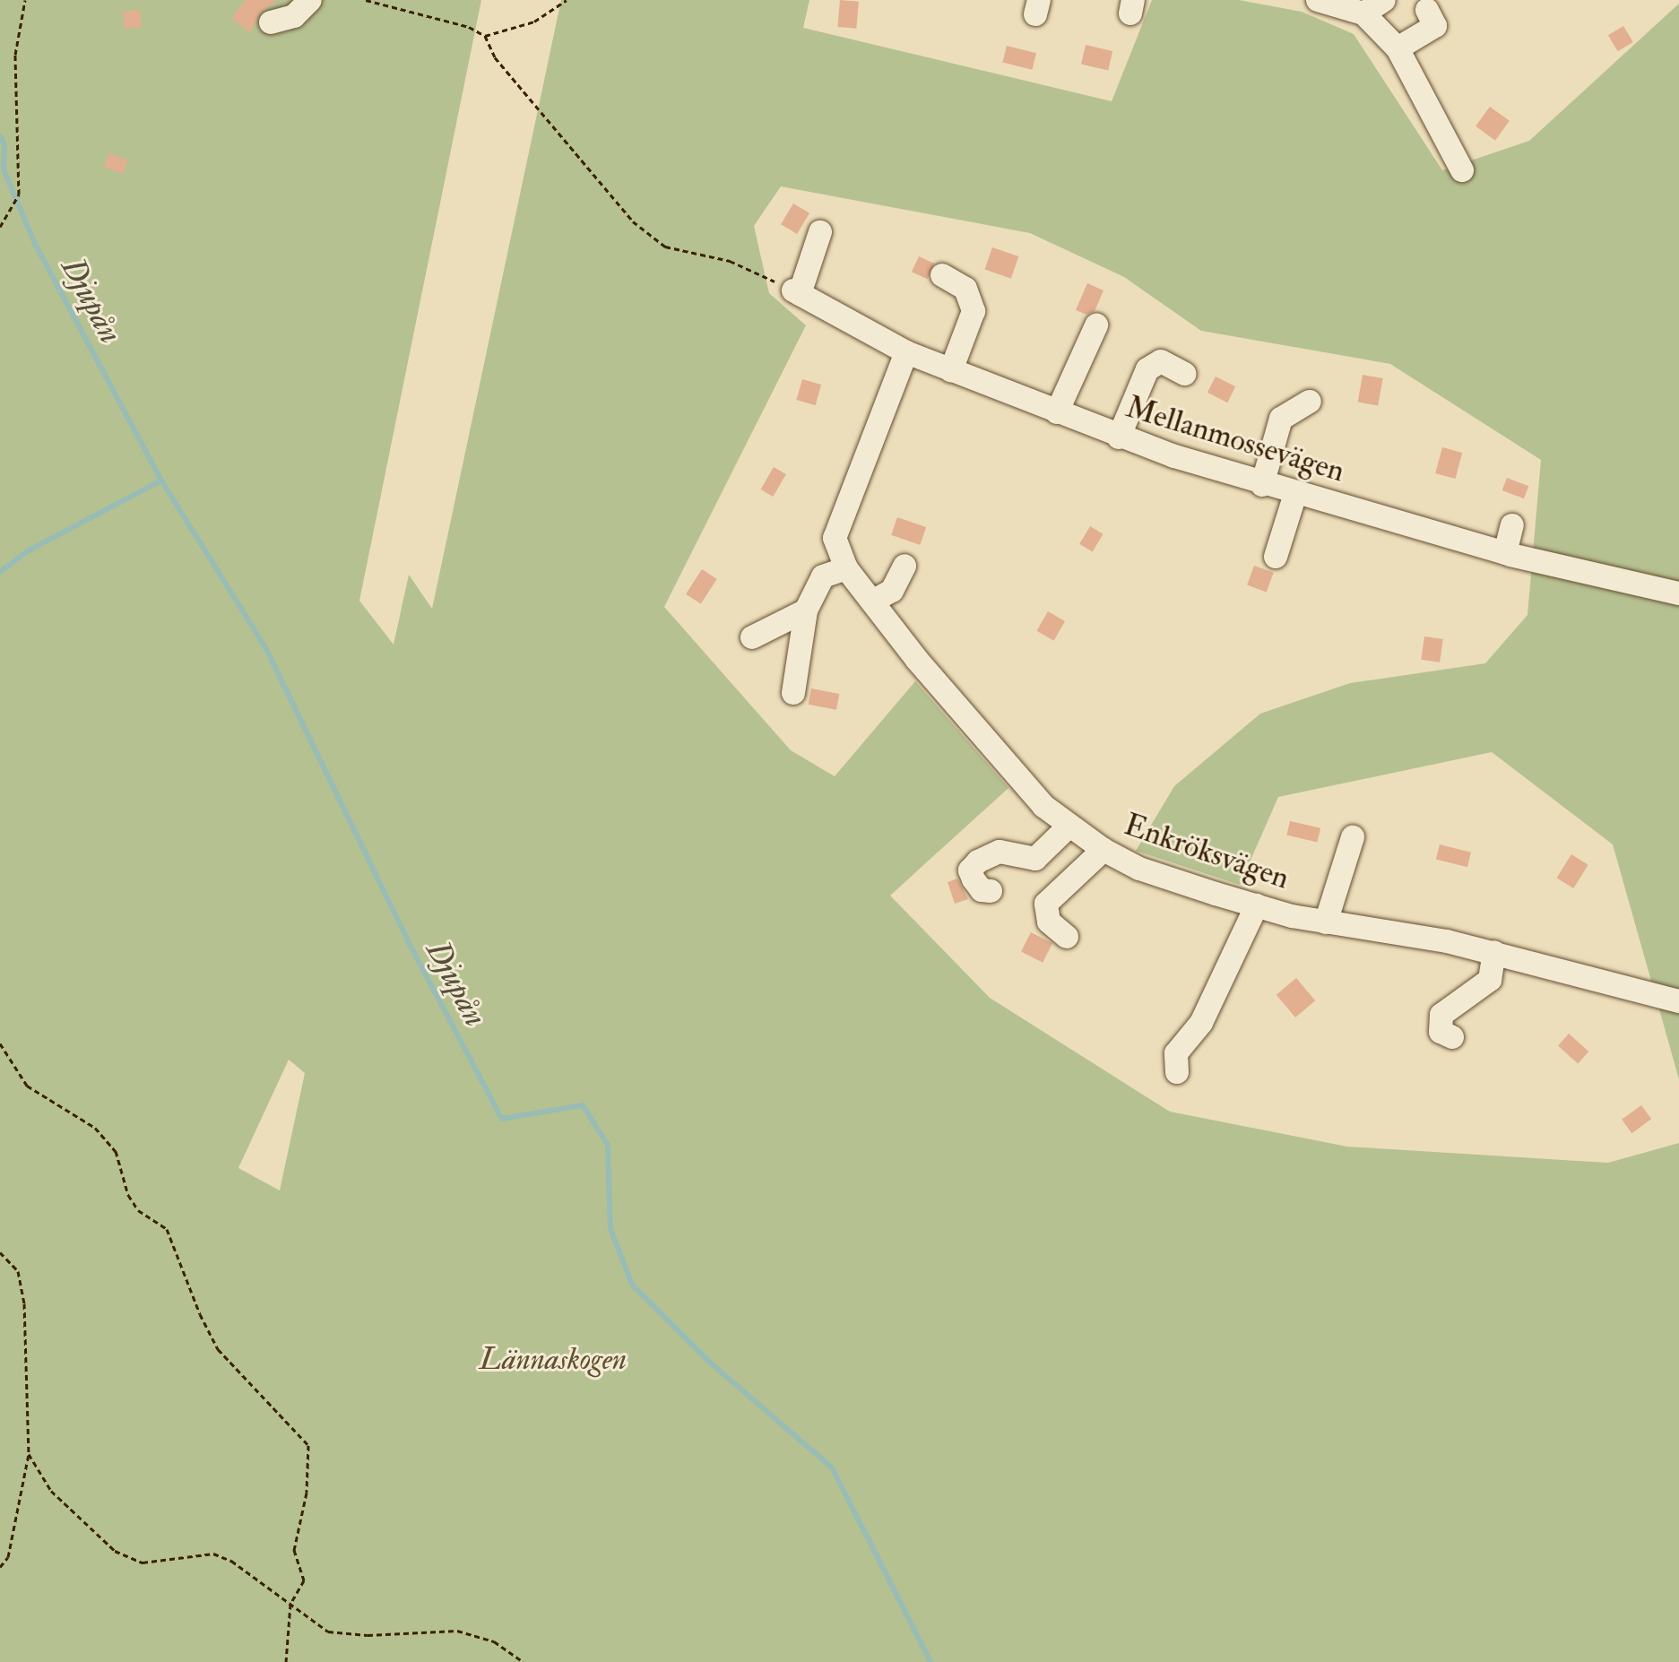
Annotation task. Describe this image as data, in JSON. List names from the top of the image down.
{
  "streets": {
    "street": ["Mellanmossevägen", "Enkröksvägen"]
  },
  "crossings": [
    ["Mellanmossevägen", "Enkröksvägen"]
  ],
  "water": ["Djupån"],
  "parks": ["Lännaskogen"]
}
